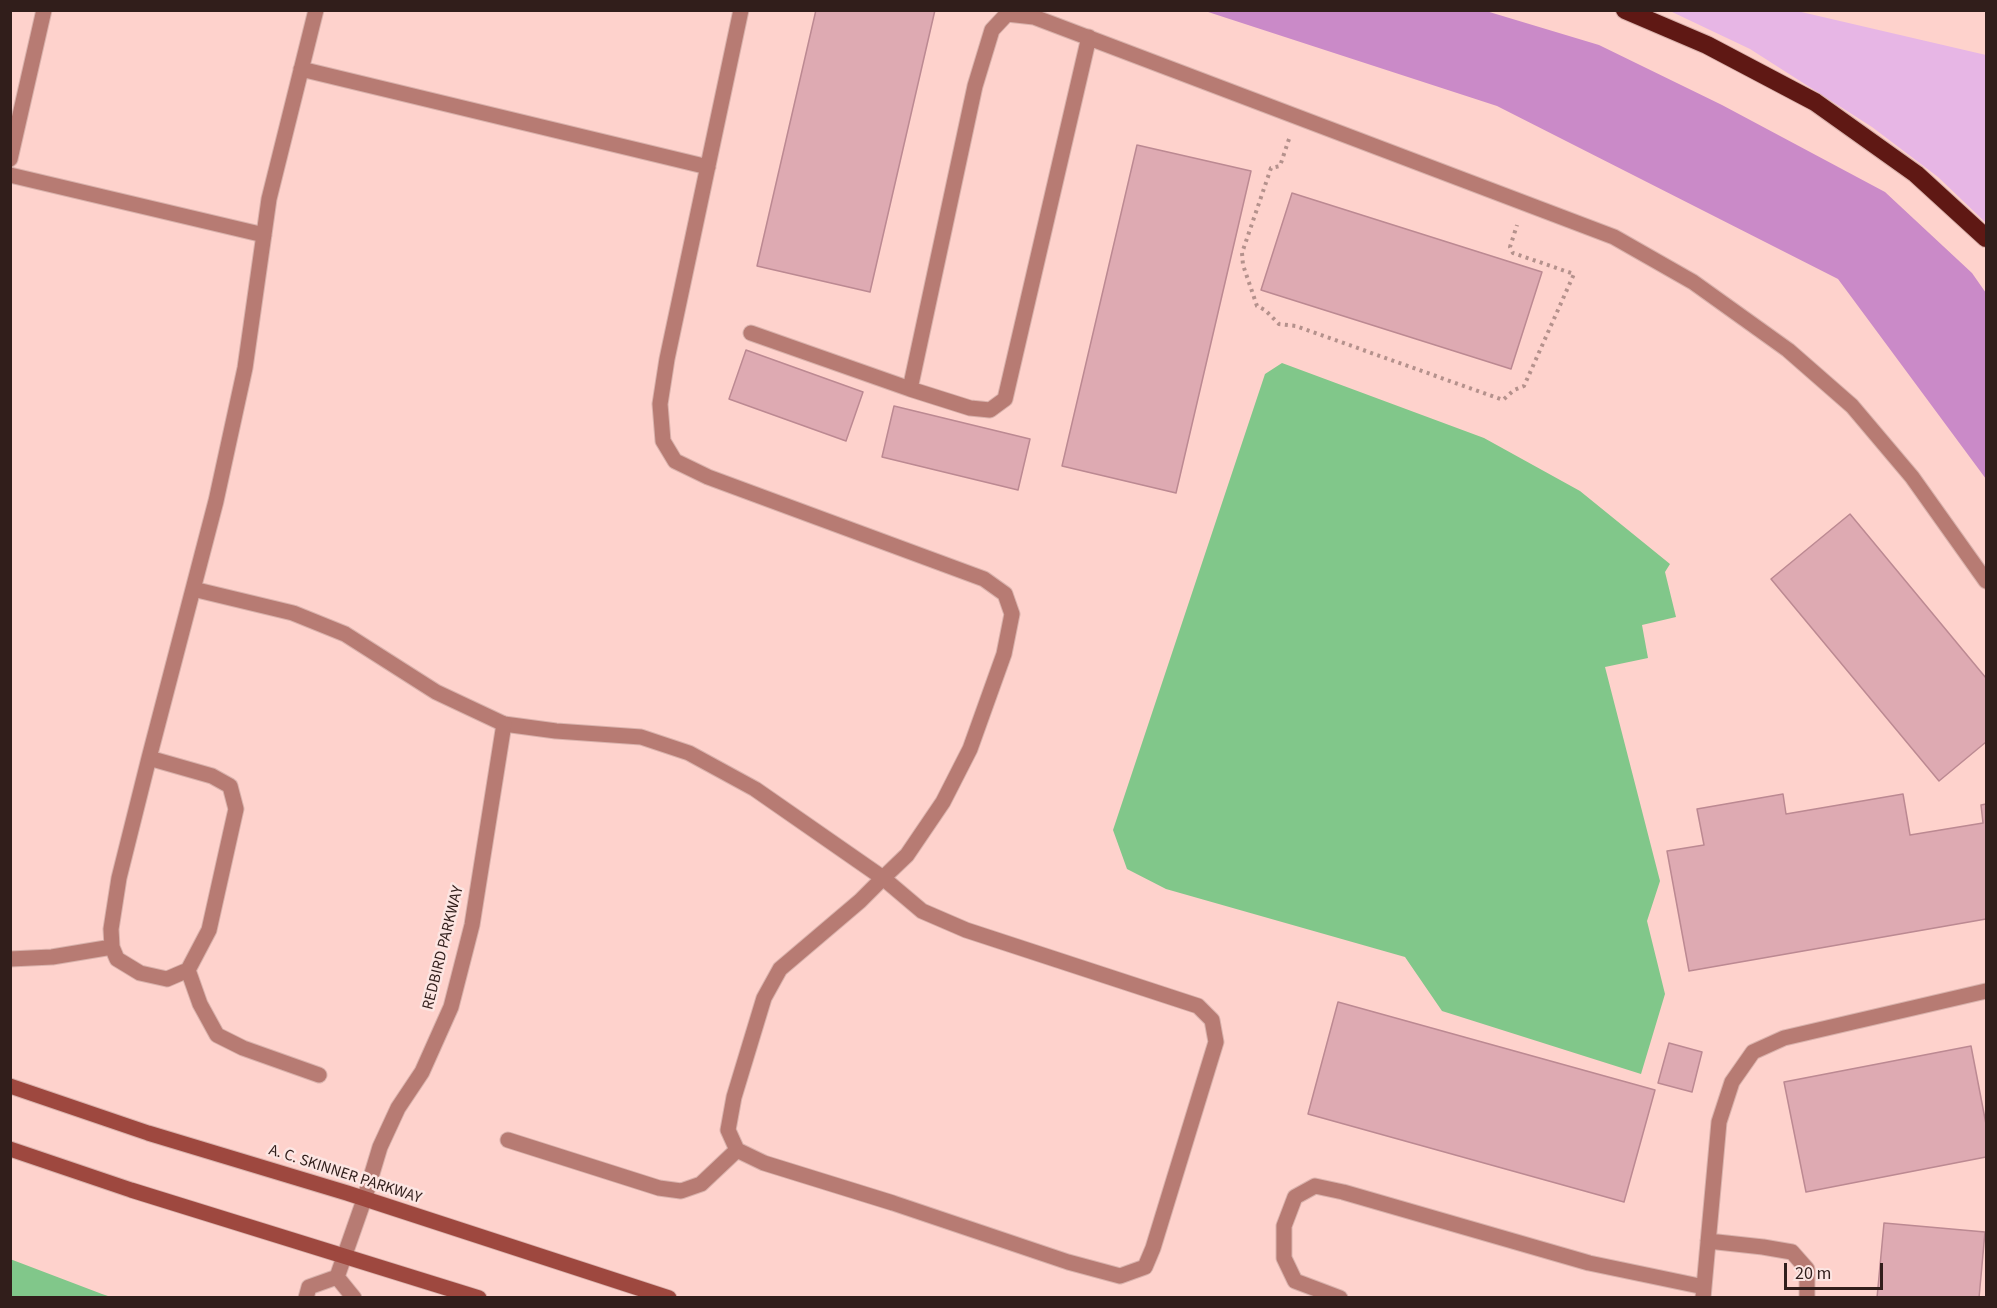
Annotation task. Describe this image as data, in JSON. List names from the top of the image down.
{
  "streets": {
    "main road": ["A. C. SKINNER PARKWAY"],
    "street": ["REDBIRD PARKWAY"]
  },
  "crossings": [
    ["REDBIRD PARKWAY", "A. C. SKINNER PARKWAY"]
  ],
  "scale_bar": "20 m"
}
